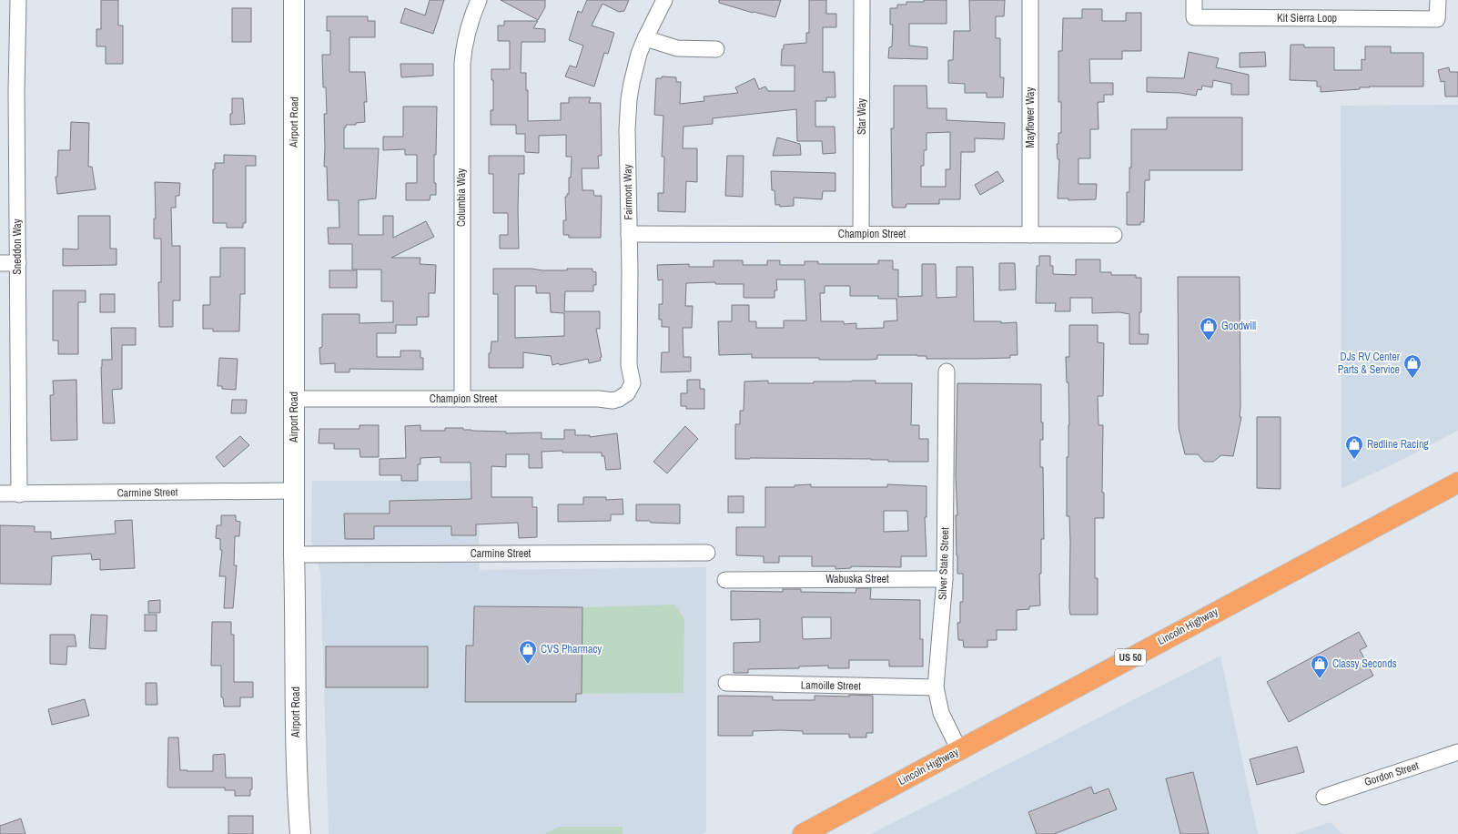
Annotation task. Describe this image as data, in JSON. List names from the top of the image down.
{
  "streets": {
    "highway": ["Lincoln Highway", "US 50"],
    "street": [
      "Kit Sierra Loop",
      "Star Way",
      "Mayflower Way",
      "Airport Road",
      "Fairmont Way",
      "Columbia Way",
      "Champion Street",
      "Sneddon Way",
      "Carmine Street",
      "Silver State Street",
      "Wabuska Street",
      "Lamoille Street",
      "Gordon Street"
    ]
  },
  "crossings": [
    ["Star Way", "Champion Street"],
    ["Mayflower Way", "Champion Street"],
    ["Airport Road", "Champion Street"],
    ["Airport Road", "Carmine Street"],
    ["Fairmont Way", "Champion Street"],
    ["Columbia Way", "Champion Street"],
    ["Sneddon Way", "Carmine Street"],
    ["Silver State Street", "Wabuska Street"],
    ["Silver State Street", "Lincoln Highway"],
    ["Silver State Street", "Lamoille Street"]
  ],
  "places": {
    "shop": [
      "Goodwill",
      "DJs RV Center Parts & Service",
      "Redline Racing",
      "CVS Pharmacy",
      "Classy Seconds"
    ]
  }
}
